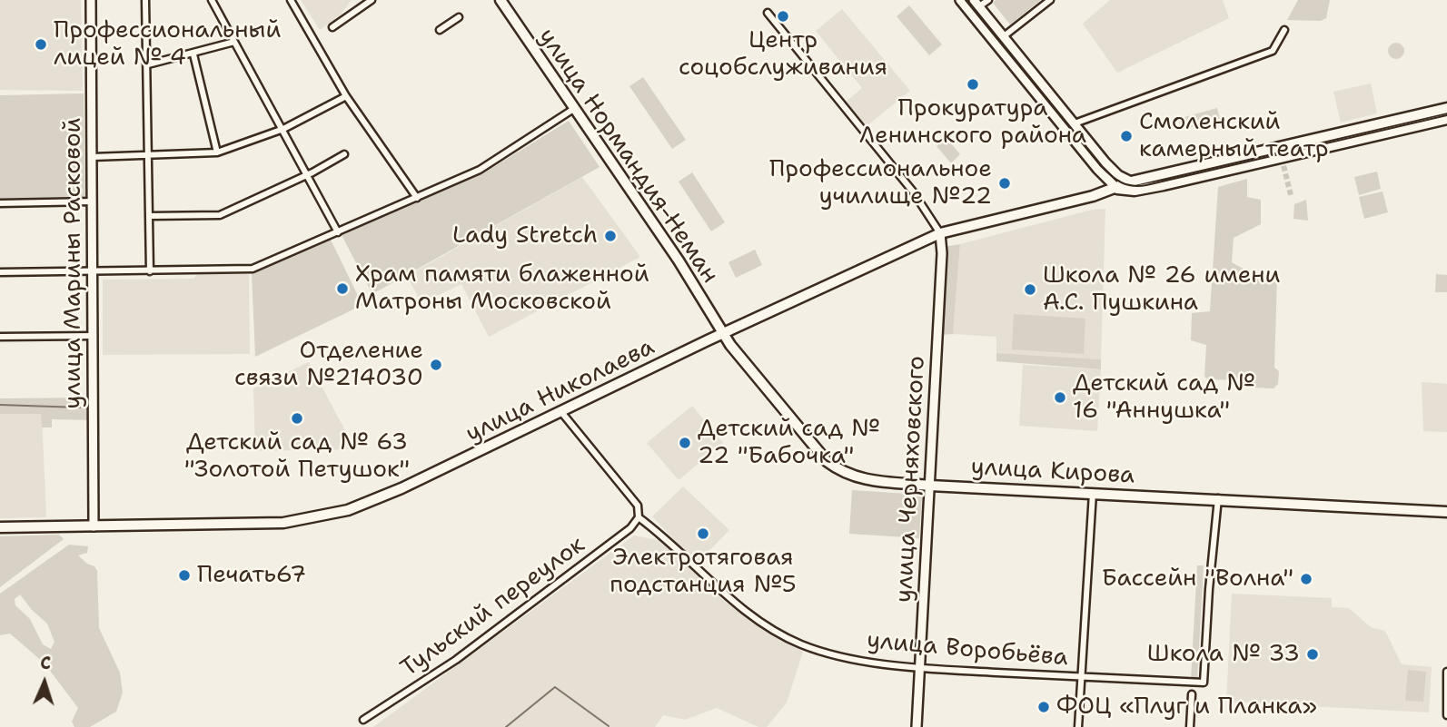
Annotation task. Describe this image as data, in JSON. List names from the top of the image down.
{
  "streets": {
    "main road": ["улица Нормандия-Неман", "улица Николаева", "улица Кирова"],
    "street": [
      "улица Марины Расковой",
      "улица Черняховского",
      "Тульский переулок",
      "улица Воробьёва"
    ]
  },
  "crossings": [
    ["улица Нормандия-Неман", "улица Николаева"],
    ["улица Нормандия-Неман", "улица Кирова"],
    ["улица Марины Расковой", "улица Николаева"],
    ["улица Николаева", "улица Кирова"],
    ["улица Николаева", "улица Черняховского"],
    ["улица Николаева", "улица Воробьёва"],
    ["улица Кирова", "улица Черняховского"],
    ["улица Кирова", "улица Воробьёва"],
    ["улица Черняховского", "улица Воробьёва"],
    ["Тульский переулок", "улица Воробьёва"]
  ],
  "places": [
    "Центр соцобслуживания",
    "Профессиональный лицей № 4",
    "Прокуратура Ленинского района",
    "Смоленский камерный театр",
    "Профессиональное училище №22",
    "Lady Stretch",
    "Храм памяти блаженной Матроны Московской",
    "Школа № 26 имени А.С. Пушкина",
    "Отделение связи №214030",
    "Детский сад № 16 \"Аннушка\"",
    "Детский сад № 63 \"Золотой Петушок\"",
    "Детский сад № 22 \"Бабочка\"",
    "Электротяговая подстанция №5",
    "Печать67",
    "Бассейн \"Волна\"",
    "Школа № 33",
    "ФОЦ «Плуг и Планка»"
  ],
  "north": "top"
}
